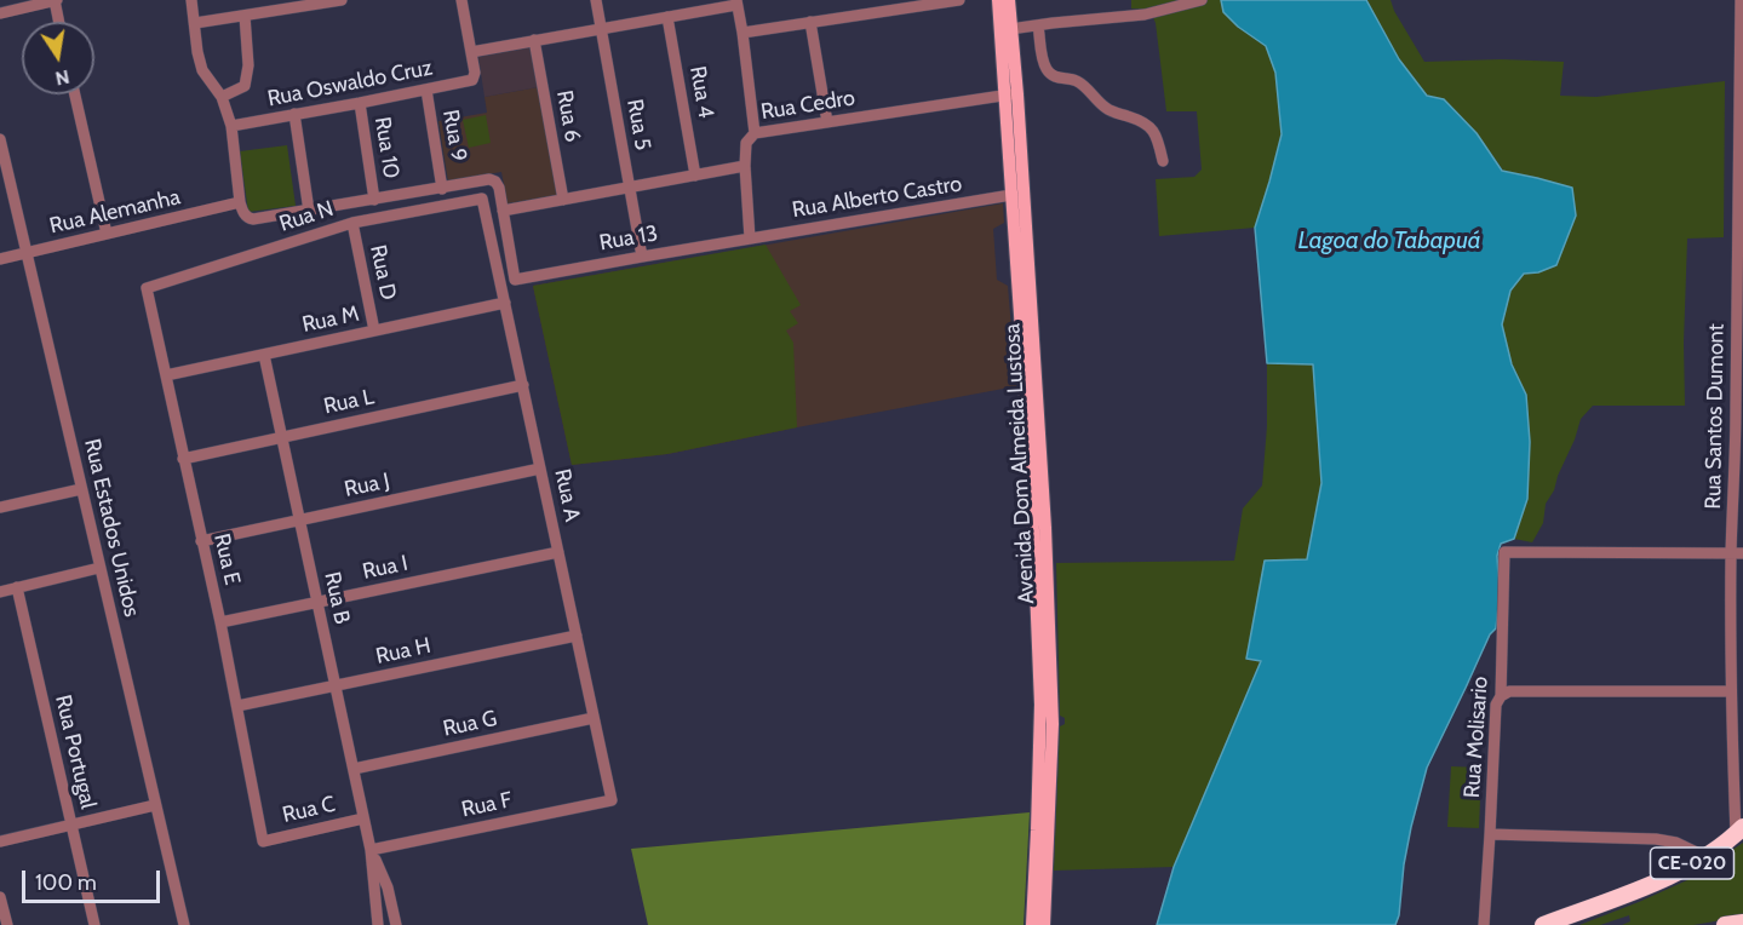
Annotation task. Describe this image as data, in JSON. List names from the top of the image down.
{
  "streets": {
    "highway": ["CE-020"],
    "main road": ["Avenida Dom Almeida Lustosa"],
    "street": [
      "Rua Oswaldo Cruz",
      "Rua 4",
      "Rua Cedro",
      "Rua 6",
      "Rua 5",
      "Rua 9",
      "Rua 10",
      "Rua Alberto Castro",
      "Rua Alemanha",
      "Rua N",
      "Rua 13",
      "Rua D",
      "Rua M",
      "Rua L",
      "Rua Santos Dumont",
      "Rua J",
      "Rua A",
      "Rua Estados Unidos",
      "Rua E",
      "Rua I",
      "Rua B",
      "Rua H",
      "Rua G",
      "Rua Molisario",
      "Rua Portugal",
      "Rua F",
      "Rua C"
    ]
  },
  "crossings": [
    ["Rua Oswaldo Cruz", "Rua 9"],
    ["Rua Oswaldo Cruz", "Rua 10"],
    ["Rua Cedro", "Avenida Dom Almeida Lustosa"],
    ["Rua 5", "Rua 13"],
    ["Rua Alberto Castro", "Rua 13"],
    ["Rua Alberto Castro", "Avenida Dom Almeida Lustosa"],
    ["Rua Alemanha", "Rua Estados Unidos"],
    ["Rua N", "Rua D"],
    ["Rua N", "Rua A"],
    ["Rua N", "Rua E"],
    ["Rua D", "Rua M"],
    ["Rua M", "Rua A"],
    ["Rua M", "Rua E"],
    ["Rua M", "Rua B"],
    ["Rua L", "Rua A"],
    ["Rua L", "Rua E"],
    ["Rua L", "Rua B"],
    ["Rua Santos Dumont", "Rua Molisario"],
    ["Rua Santos Dumont", "CE-020"],
    ["Rua J", "Rua A"],
    ["Rua J", "Rua E"],
    ["Rua J", "Rua B"],
    ["Rua A", "Rua I"],
    ["Rua A", "Rua H"],
    ["Rua A", "Rua G"],
    ["Rua A", "Rua F"],
    ["Rua E", "Rua I"],
    ["Rua E", "Rua H"],
    ["Rua E", "Rua C"],
    ["Rua I", "Rua B"],
    ["Rua B", "Rua H"],
    ["Rua B", "Rua G"],
    ["Rua B", "Rua F"],
    ["Rua B", "Rua C"]
  ],
  "water": ["Lagoa do Tabapuá"],
  "scale_bar": "100 m",
  "north": "bottom"
}
